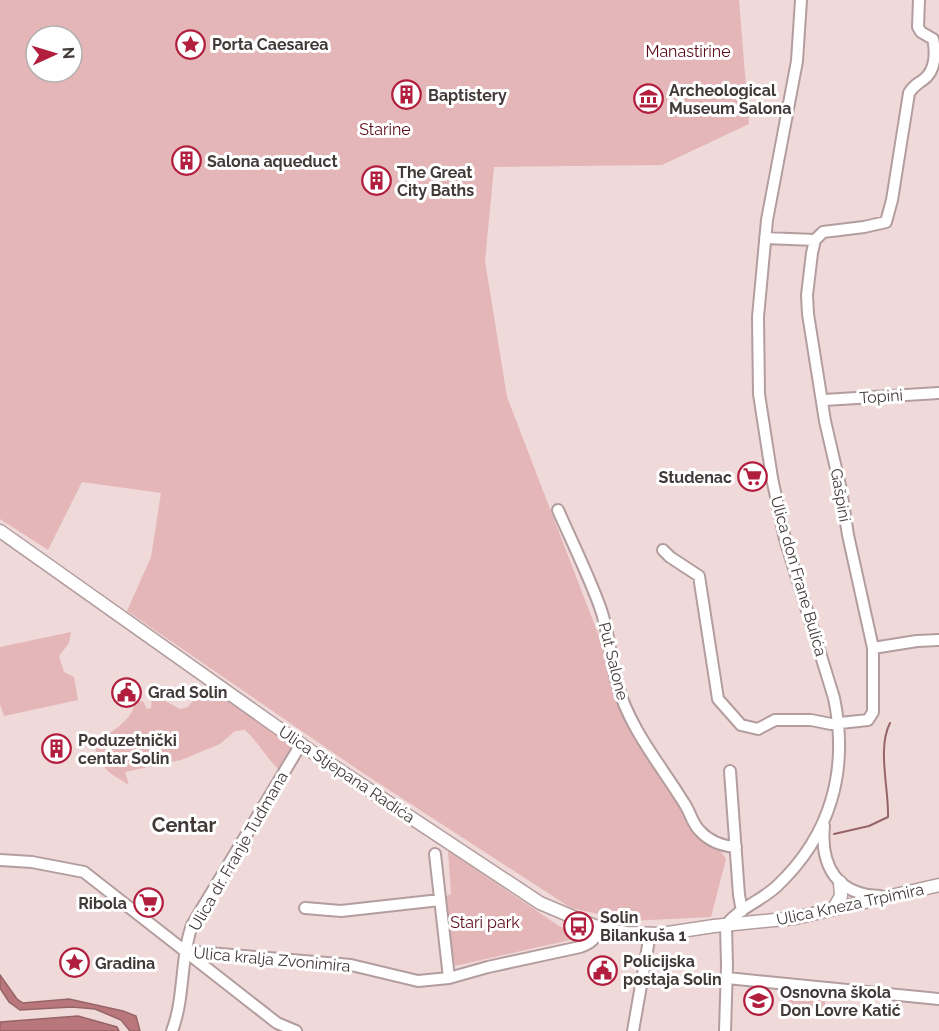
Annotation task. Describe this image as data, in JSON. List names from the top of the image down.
{
  "streets": {
    "main road": ["Ulica Stjepana Radića", "Ulica Kneza Trpimira"],
    "street": [
      "Topini",
      "Gašpini",
      "Ulica don Frane Bulića",
      "Put Salone",
      "Ulica dr. Franje Tuđmana",
      "Ulica kralja Zvonimira"
    ]
  },
  "crossings": [
    ["Topini", "Gašpini"],
    ["Gašpini", "Ulica don Frane Bulića"],
    ["Ulica don Frane Bulića", "Ulica Stjepana Radića"],
    ["Ulica don Frane Bulića", "Ulica Kneza Trpimira"],
    ["Ulica Stjepana Radića", "Ulica dr. Franje Tuđmana"],
    ["Ulica Stjepana Radića", "Ulica Kneza Trpimira"],
    ["Ulica Stjepana Radića", "Ulica kralja Zvonimira"],
    ["Ulica dr. Franje Tuđmana", "Ulica kralja Zvonimira"]
  ],
  "districts": ["Centar"],
  "parks": ["Manastirine", "Starine", "Stari park"],
  "places": {
    "place": ["Porta Caesarea", "Gradina"],
    "building": [
      "Baptistery",
      "Salona aqueduct",
      "The Great City Baths",
      "Poduzetnički centar Solin"
    ],
    "museum": ["Archeological Museum Salona"],
    "supermarket": ["Studenac", "Ribola"],
    "public building": ["Grad Solin", "Policijska postaja Solin"],
    "bus stop": ["Solin Bilankuša 1"],
    "school or university": ["Osnovna škola Don Lovre Katić"]
  },
  "north": "right"
}
